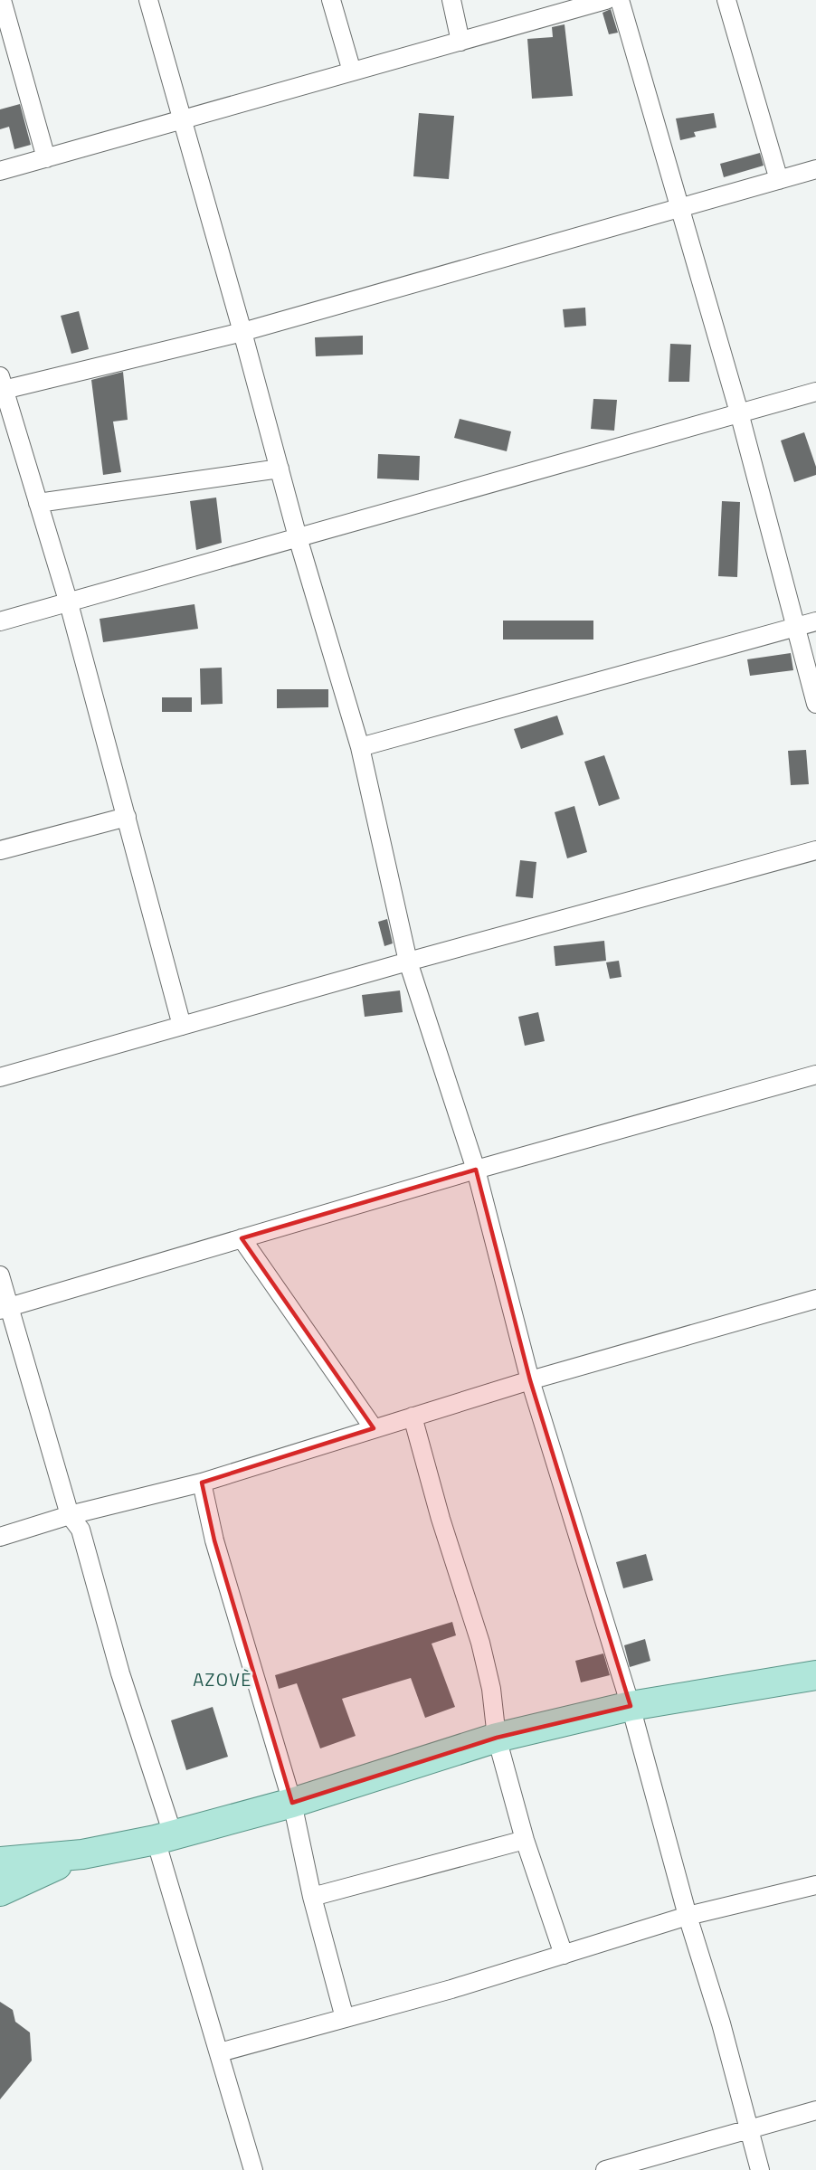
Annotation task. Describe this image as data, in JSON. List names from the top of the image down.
{
  "districts": ["AZOVÈ"]
}
